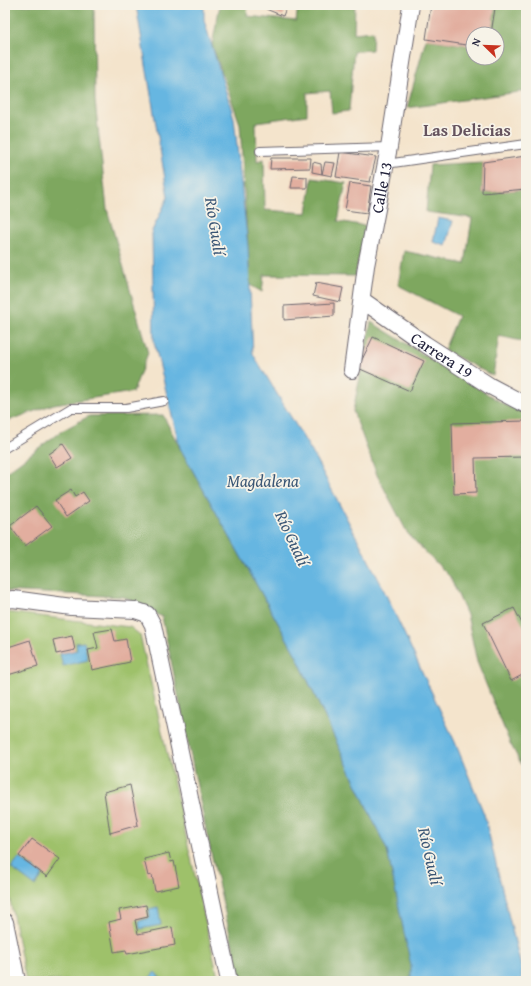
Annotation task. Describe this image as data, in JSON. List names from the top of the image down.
{
  "streets": {
    "street": ["Calle 13", "Carrera 19"]
  },
  "crossings": [
    ["Calle 13", "Carrera 19"]
  ],
  "districts": ["Las Delicias"],
  "water": ["Río Gualí", "Magdalena"],
  "north": "top left"
}
